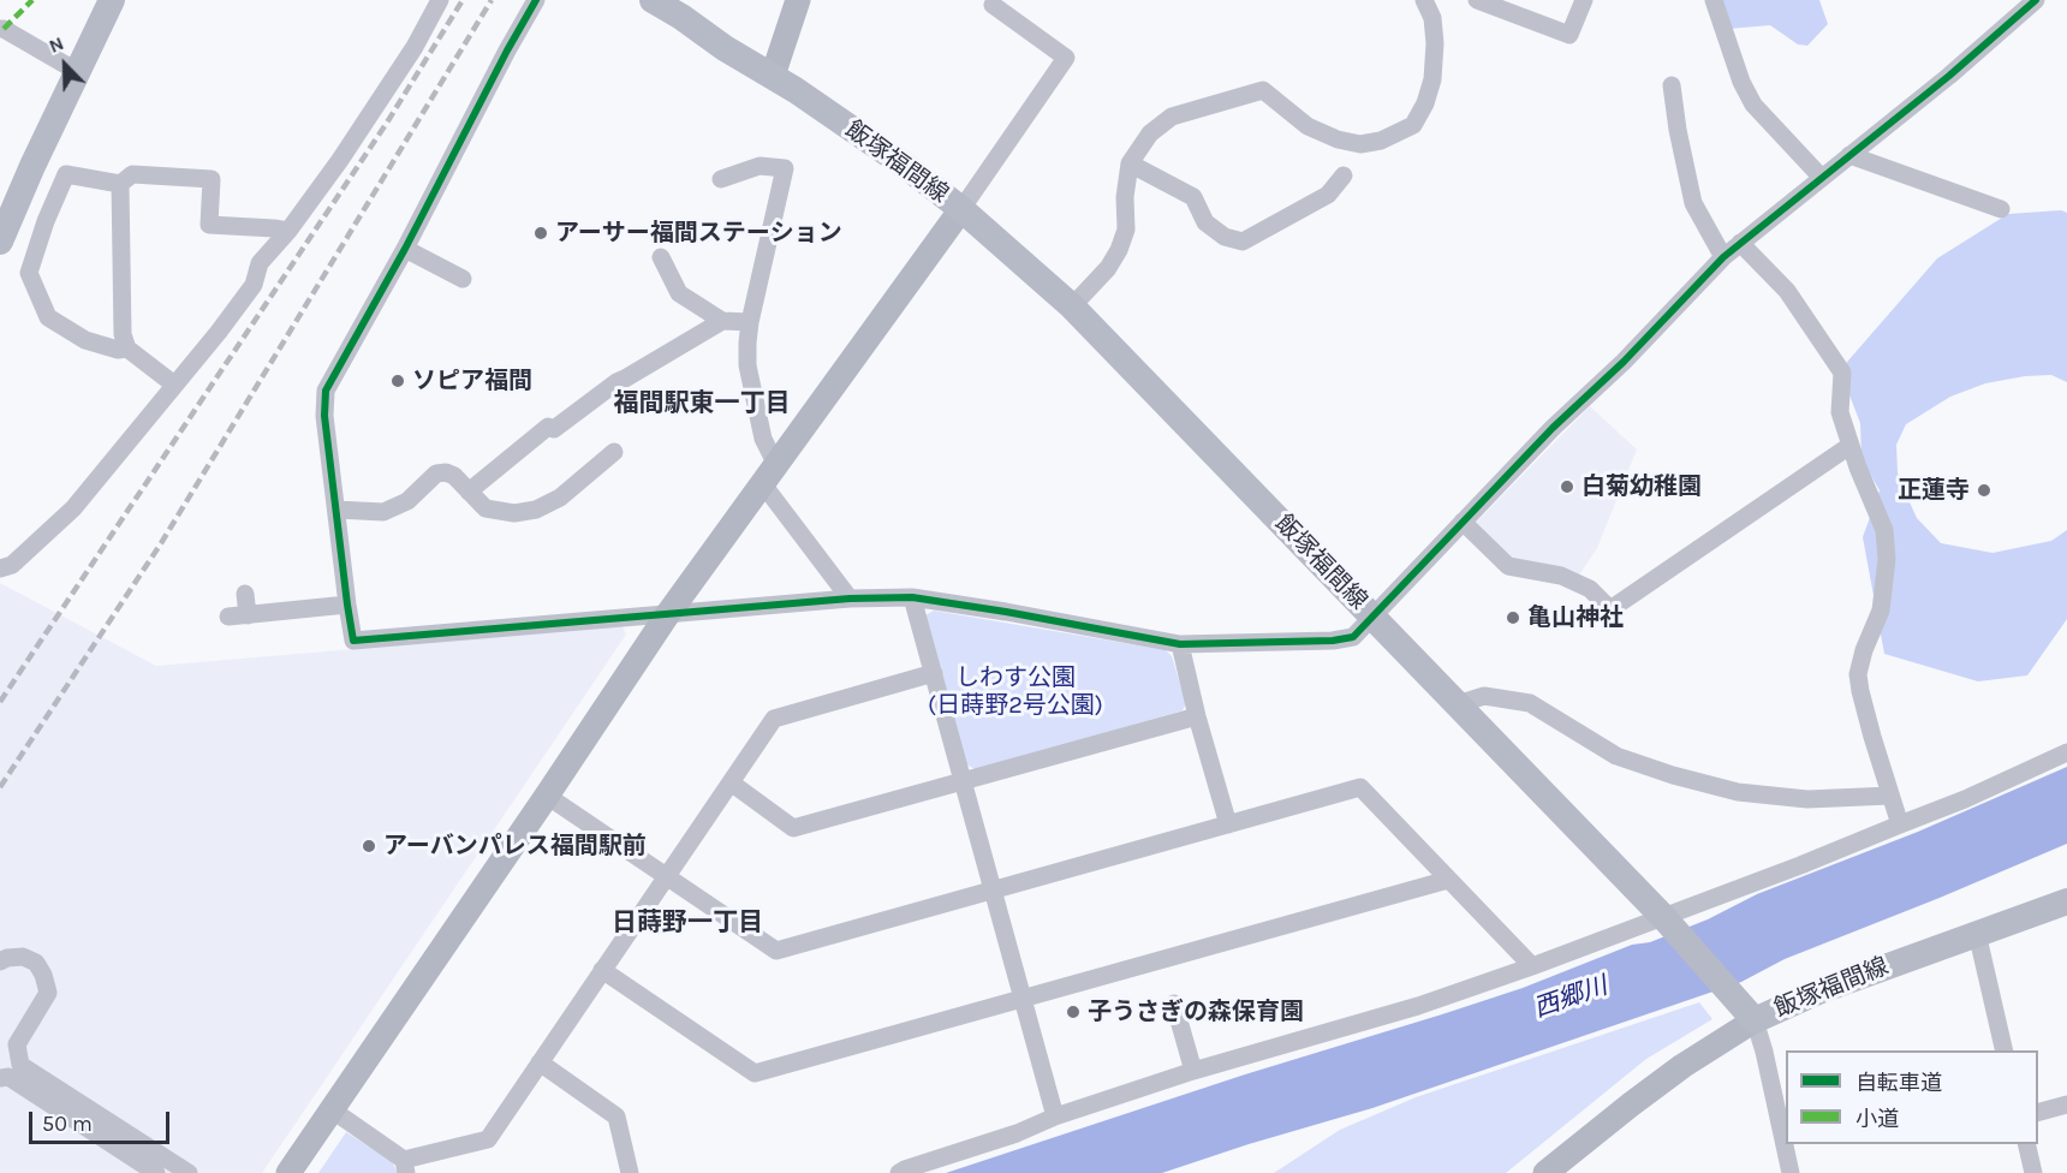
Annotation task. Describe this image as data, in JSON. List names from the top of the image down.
{
  "streets": {
    "main road": ["飯塚福間線"]
  },
  "districts": ["福間駅東一丁目", "日蒔野一丁目"],
  "water": ["西郷川"],
  "parks": ["しわす公園 (日蒔野2号公園)"],
  "places": [
    "アーサー福間ステーション",
    "ソピア福間",
    "白菊幼稚園",
    "正蓮寺",
    "亀山神社",
    "アーバンパレス福間駅前",
    "子うさぎの森保育園"
  ],
  "legend": ["自転車道", "小道"],
  "scale_bar": "50 m",
  "north": "top left"
}
